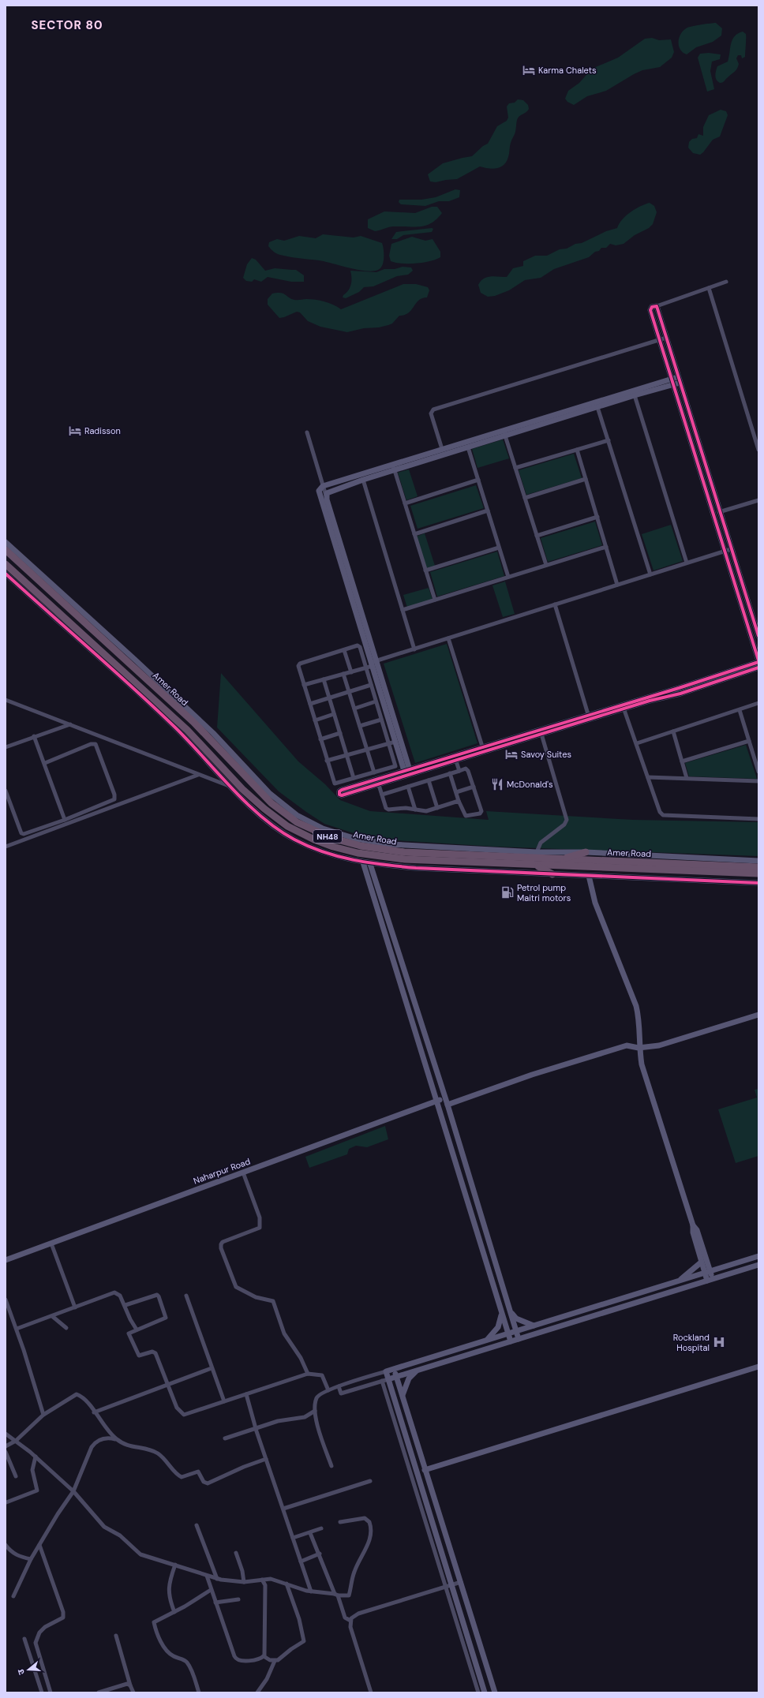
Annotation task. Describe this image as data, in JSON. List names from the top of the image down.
{
  "streets": {
    "highway": ["Amer Road", "NH48"],
    "street": ["Naharpur Road"]
  },
  "districts": ["SECTOR 80"],
  "places": {
    "hotel": ["Karma Chalets", "Radisson", "Savoy Suites"],
    "restaurant": ["McDonald's"],
    "fuel station": ["Petrol pump Maitri motors"],
    "hospital": ["Rockland Hospital"]
  },
  "north": "left"
}
